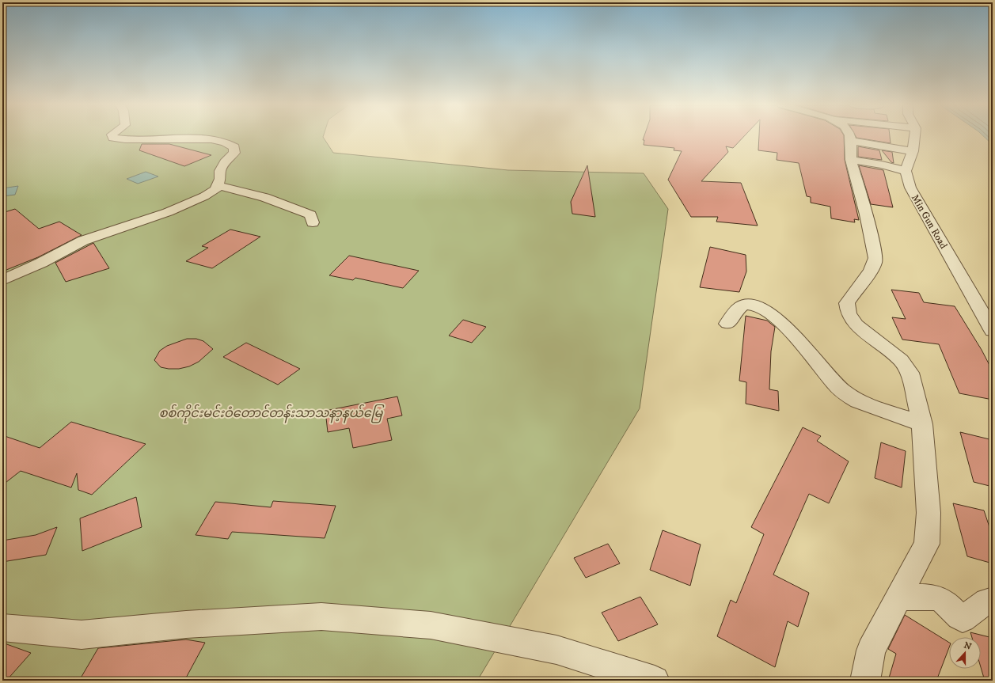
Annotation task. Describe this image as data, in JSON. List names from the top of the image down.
{
  "streets": {
    "street": ["Min Gun Road"]
  },
  "parks": ["စစ်ကိုင်းမင်းဝံတောင်တန်းသာသနာ့နယ်မြေ"],
  "north": "top"
}
